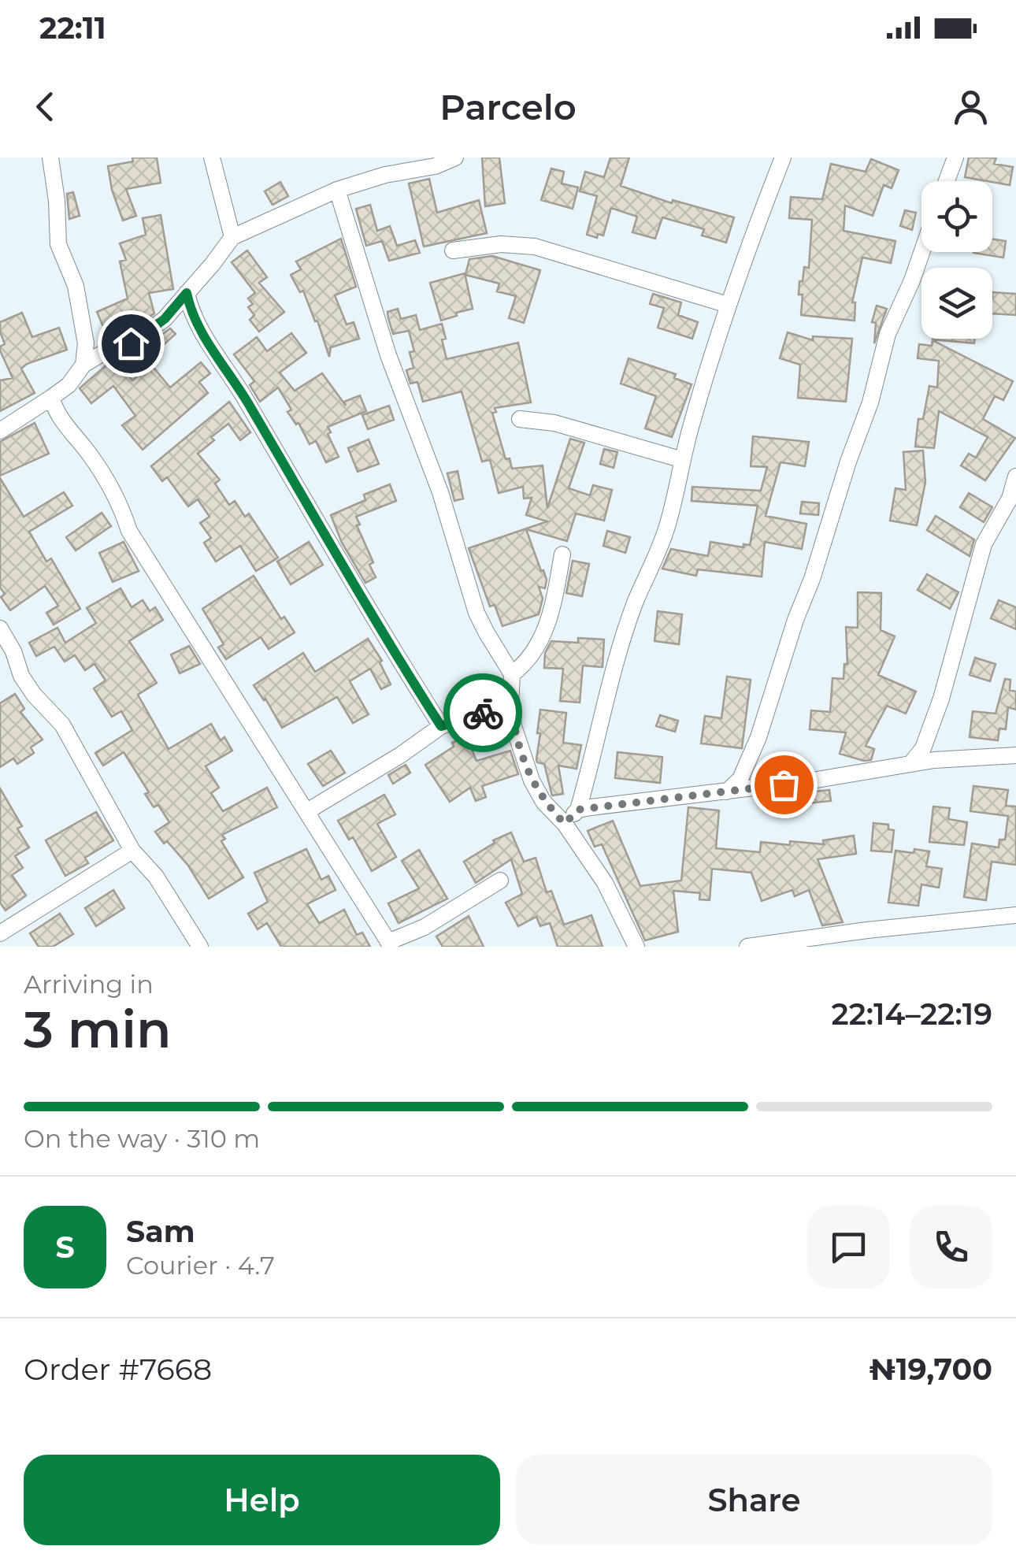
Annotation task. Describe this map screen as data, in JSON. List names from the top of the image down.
{
  "page": {
    "status": "22:11",
    "header": "Parcelo",
    "heading": ["3 min", "Arriving in", "22:14–22:19"],
    "panel": [
      "Sam",
      "Courier · 4.7",
      "Order #7668",
      "₦19,700"
    ],
    "bar": "On the way · 310 m",
    "round": "S",
    "buttons": ["Help", "Share"]
  }
}
